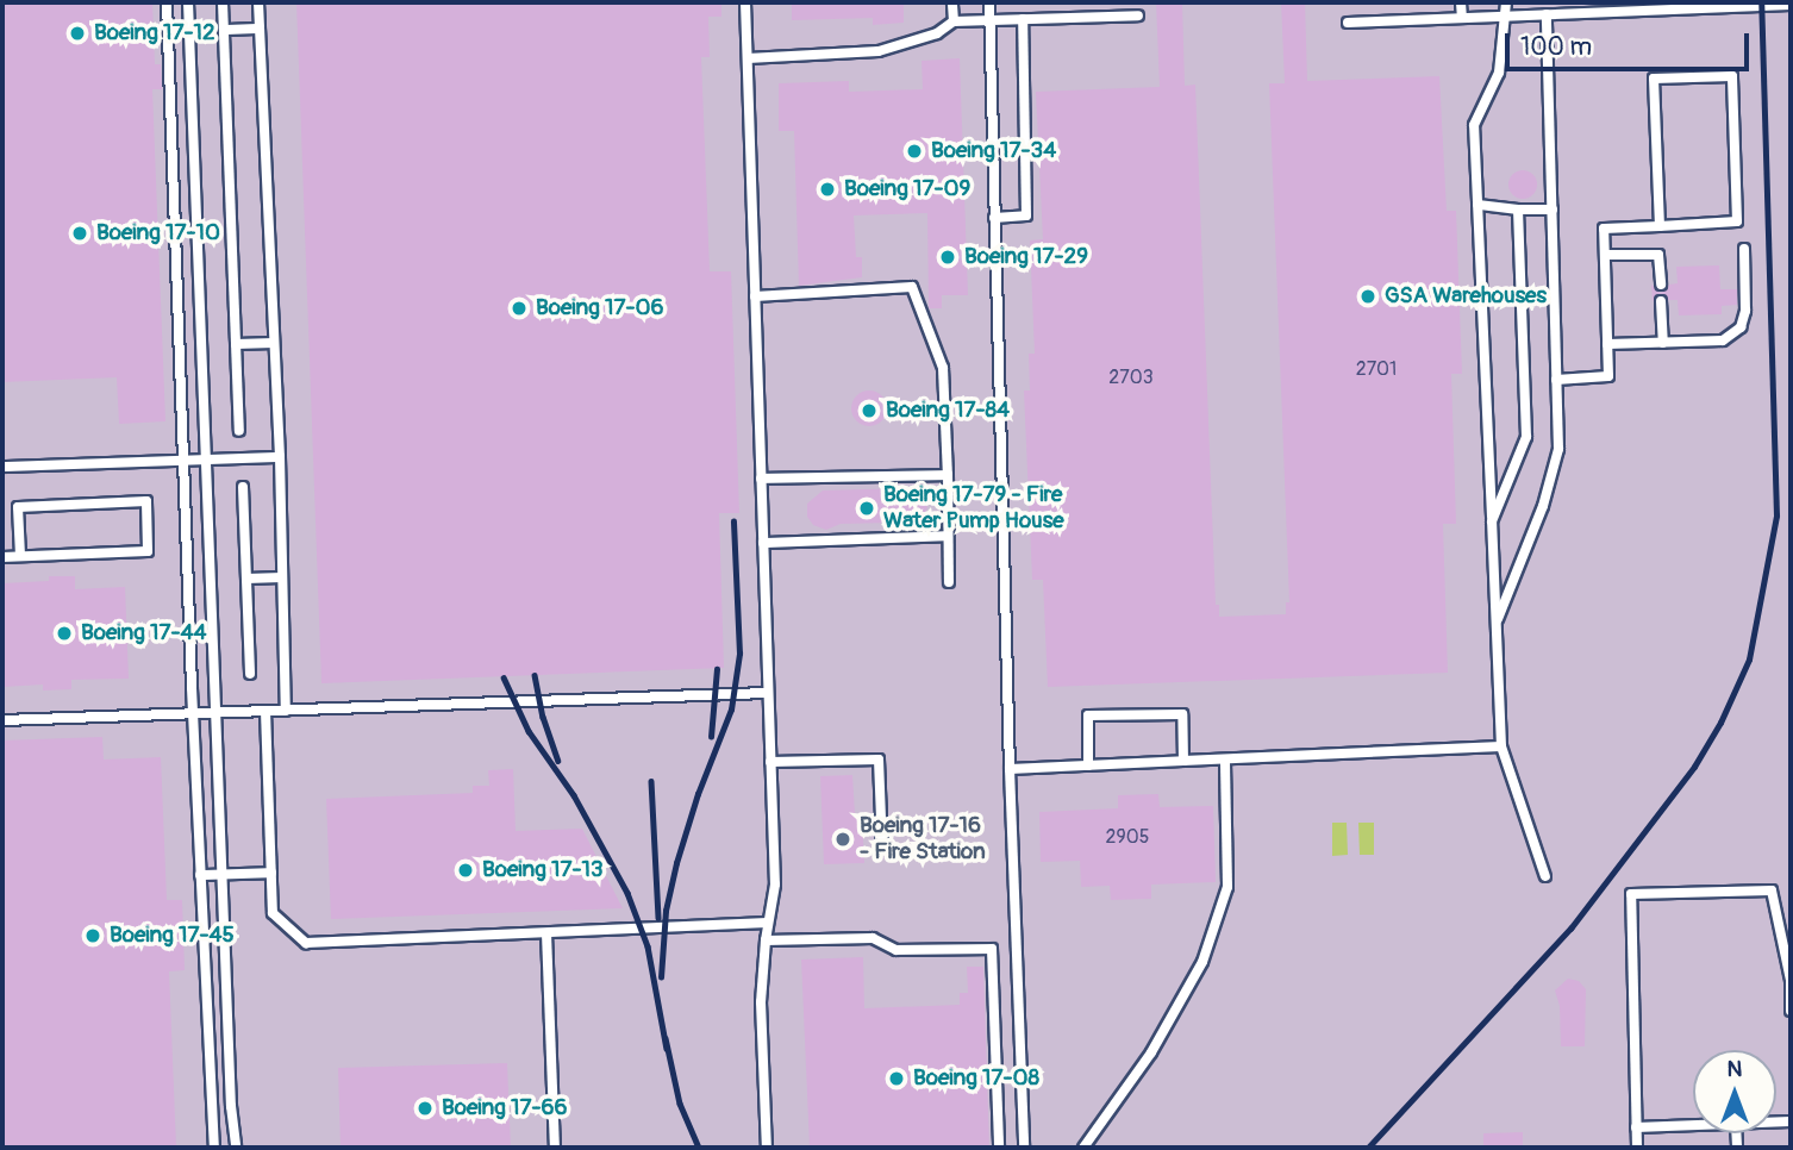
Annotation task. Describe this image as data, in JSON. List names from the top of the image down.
{
  "places": [
    "Boeing 17-12",
    "Boeing 17-34",
    "Boeing 17-09",
    "Boeing 17-10",
    "Boeing 17-29",
    "GSA Warehouses",
    "Boeing 17-06",
    "Boeing 17-84",
    "Boeing 17-79 - Fire Water Pump House",
    "Boeing 17-44",
    "Boeing 17-16 - Fire Station",
    "Boeing 17-13",
    "Boeing 17-45",
    "Boeing 17-08",
    "Boeing 17-66"
  ],
  "house_numbers": ["2701", "2703", "2905"],
  "scale_bar": "100 m",
  "north": "top"
}
